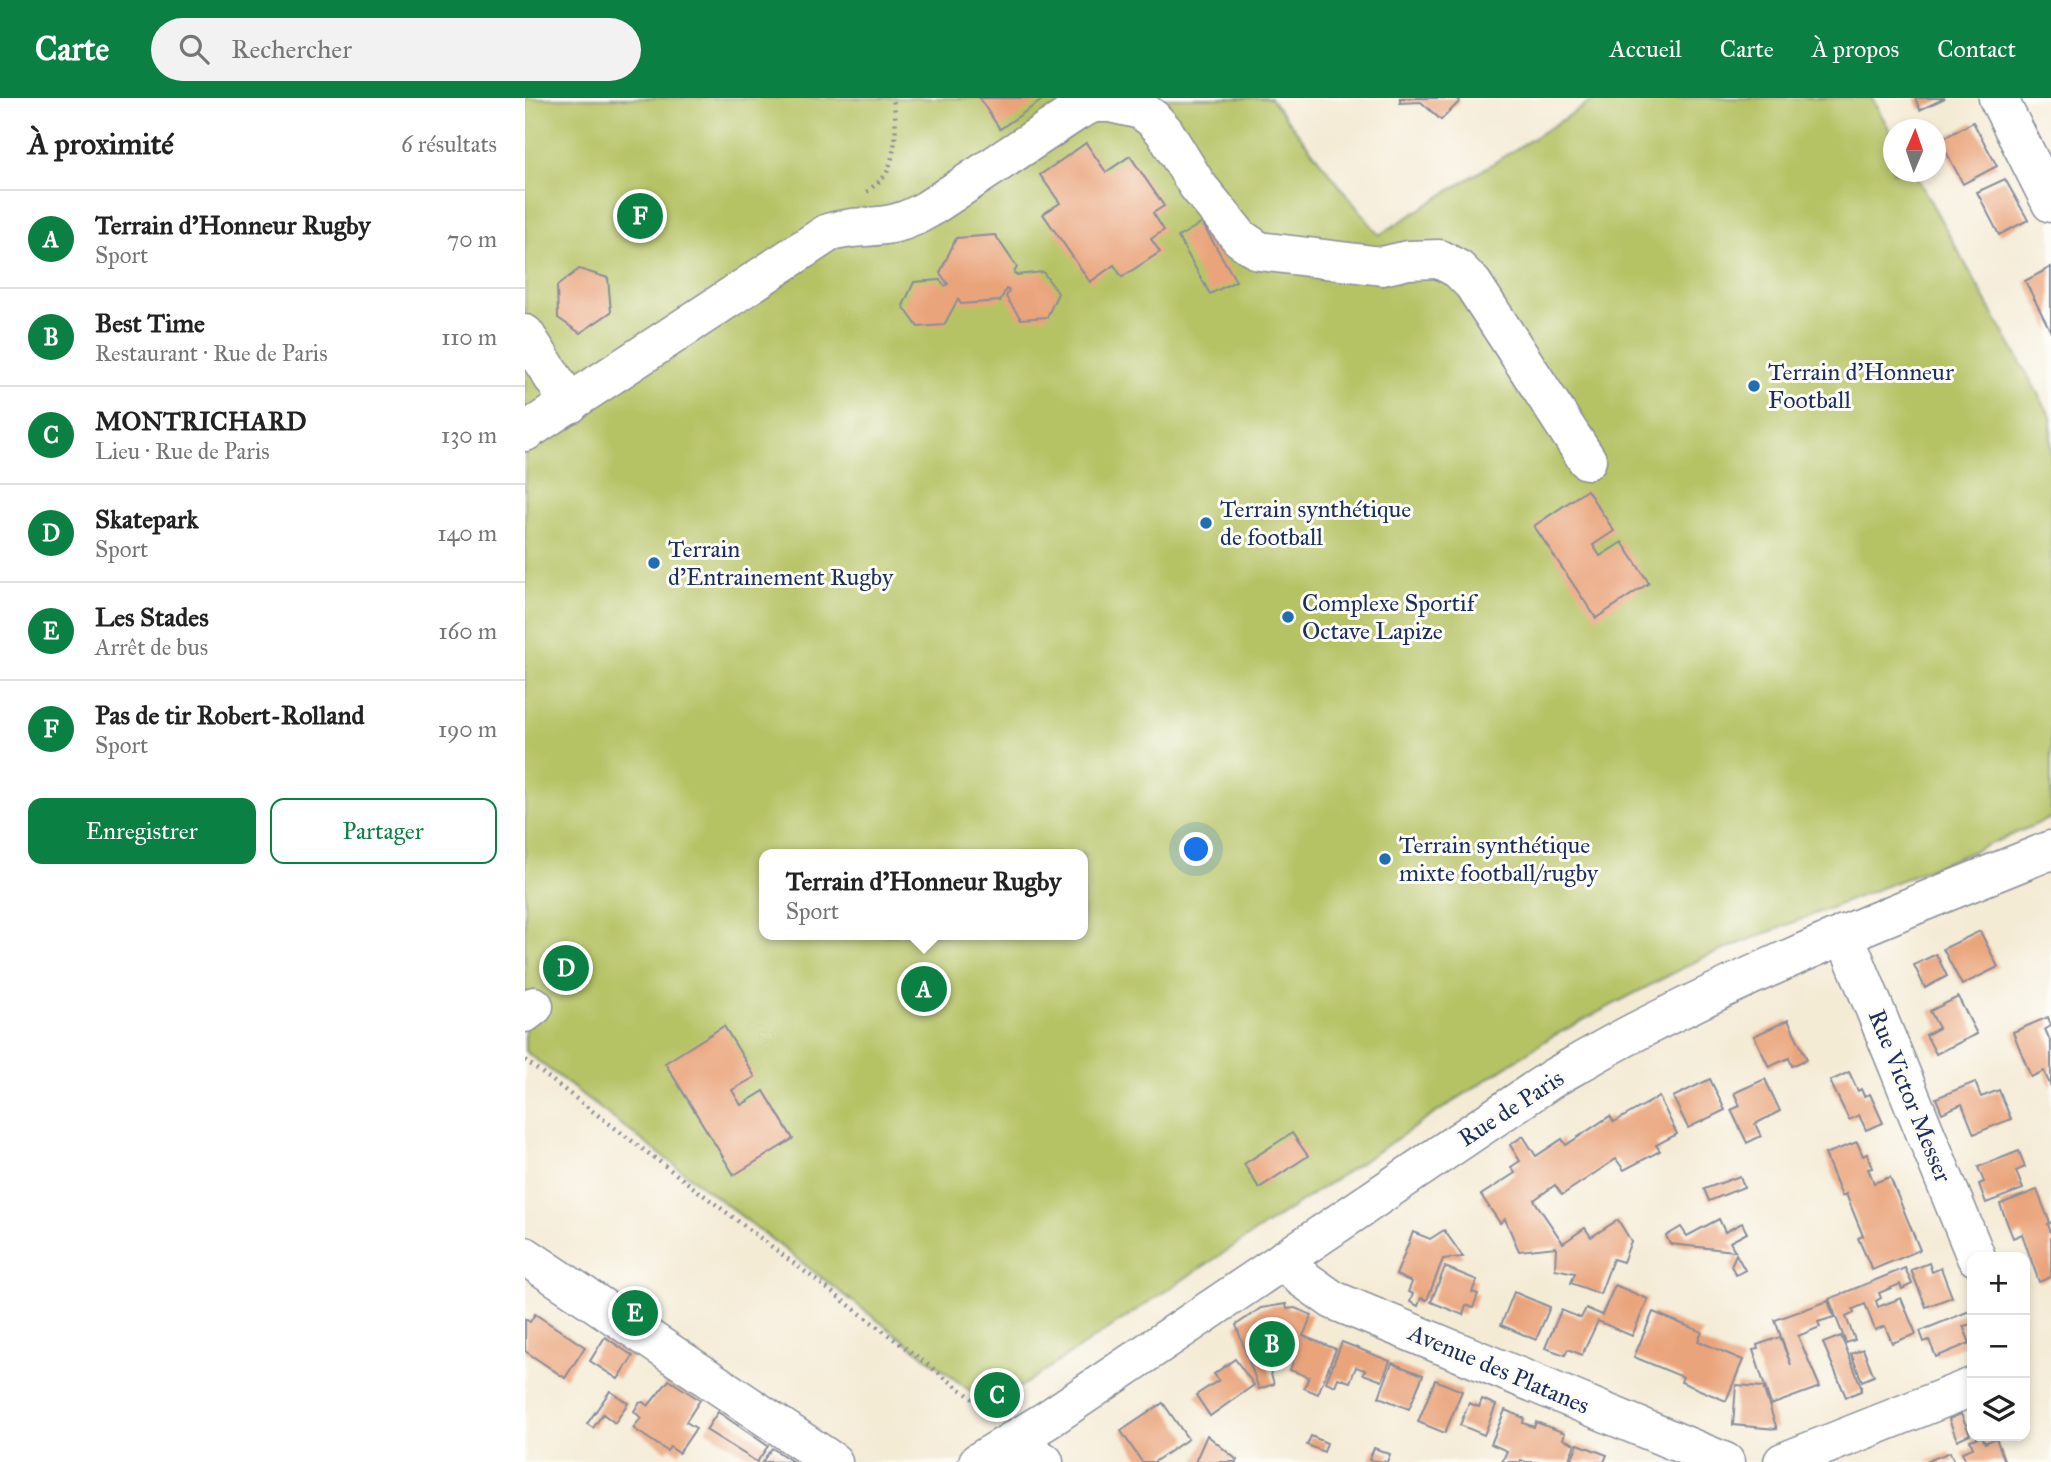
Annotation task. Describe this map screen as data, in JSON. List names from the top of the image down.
{
  "streets": {
    "street": ["Rue Victor Messer", "Rue de Paris", "Avenue des Platanes"]
  },
  "crossings": [
    ["Rue Victor Messer", "Rue de Paris"],
    ["Rue de Paris", "Avenue des Platanes"]
  ],
  "places": [
    "Terrain d'Honneur Football",
    "Terrain synthétique de football",
    "Terrain d'Entrainement Rugby",
    "Complexe Sportif Octave Lapize",
    "Terrain synthétique mixte football/rugby"
  ],
  "north": "top",
  "page": {
    "header": "Carte",
    "search": "Rechercher",
    "nav": [
      "Accueil",
      "Carte",
      "À propos",
      "Contact"
    ],
    "heading": ["À proximité", "6 résultats"],
    "list": [
      {
        "mark": "A",
        "name": "Terrain d'Honneur Rugby",
        "note": "Sport",
        "value": "70 m"
      },
      {
        "mark": "B",
        "name": "Best Time",
        "note": "Restaurant · Rue de Paris",
        "value": "110 m"
      },
      {
        "mark": "C",
        "name": "MONTRICHARD",
        "note": "Lieu · Rue de Paris",
        "value": "130 m"
      },
      {
        "mark": "D",
        "name": "Skatepark",
        "note": "Sport",
        "value": "140 m"
      },
      {
        "mark": "E",
        "name": "Les Stades",
        "note": "Arrêt de bus",
        "value": "160 m"
      },
      {
        "mark": "F",
        "name": "Pas de tir Robert-Rolland",
        "note": "Sport",
        "value": "190 m"
      }
    ],
    "pins": [
      "F",
      "D",
      "A",
      "E",
      "B",
      "C"
    ],
    "buttons": ["Enregistrer", "Partager"],
    "popup": ["Terrain d'Honneur Rugby", "Sport"],
    "map_buttons": ["+", "−"]
  }
}
